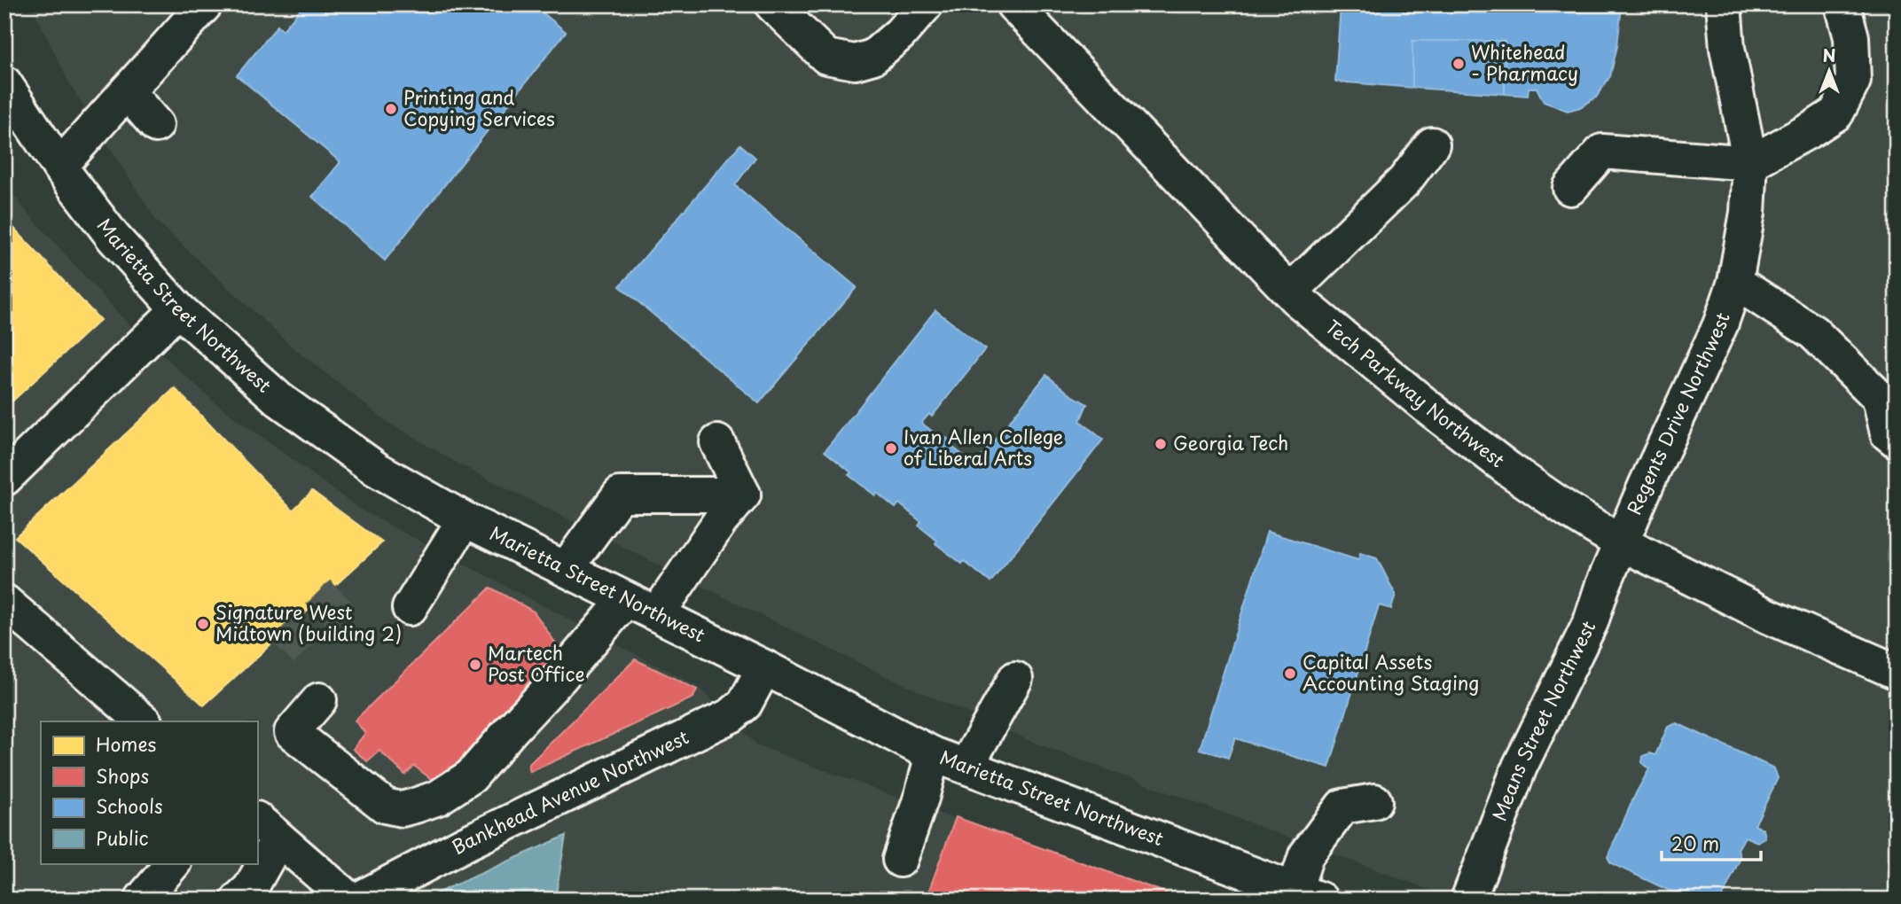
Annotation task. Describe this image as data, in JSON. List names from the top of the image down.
{
  "streets": {
    "street": [
      "Marietta Street Northwest",
      "Tech Parkway Northwest",
      "Regents Drive Northwest",
      "Means Street Northwest",
      "Bankhead Avenue Northwest"
    ]
  },
  "crossings": [
    ["Marietta Street Northwest", "Bankhead Avenue Northwest"],
    ["Tech Parkway Northwest", "Regents Drive Northwest"],
    ["Tech Parkway Northwest", "Means Street Northwest"],
    ["Regents Drive Northwest", "Means Street Northwest"]
  ],
  "places": [
    "Whitehead - Pharmacy",
    "Printing and Copying Services",
    "Georgia Tech",
    "Ivan Allen College of Liberal Arts",
    "Signature West Midtown (building 2)",
    "Martech Post Office",
    "Capital Assets Accounting Staging"
  ],
  "legend": [
    "Homes",
    "Shops",
    "Schools",
    "Public"
  ],
  "scale_bar": "20 m",
  "north": "top"
}
